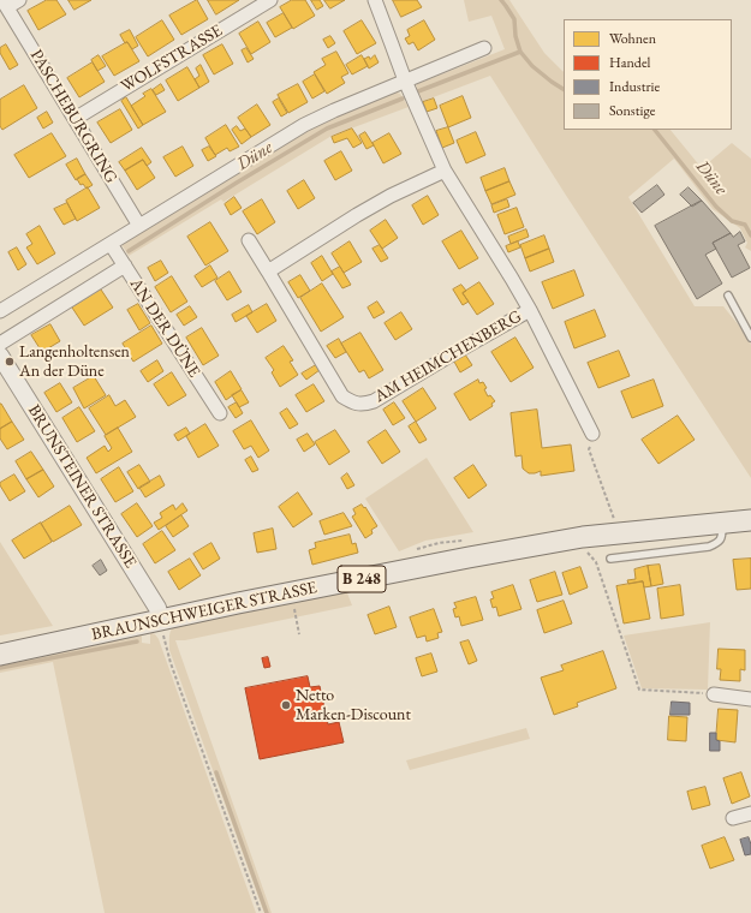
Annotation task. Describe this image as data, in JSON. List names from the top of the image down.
{
  "streets": {
    "main road": ["B 248", "BRAUNSCHWEIGER STRASSE"],
    "street": [
      "WOLFSTRASSE",
      "PASCHEBURGRING",
      "AN DER DÜNE",
      "AM HEIMCHENBERG",
      "BRUNSTEINER STRASSE"
    ]
  },
  "crossings": [
    ["WOLFSTRASSE", "PASCHEBURGRING"],
    ["BRUNSTEINER STRASSE", "BRAUNSCHWEIGER STRASSE"]
  ],
  "water": ["Düne"],
  "places": ["Langenholtensen An der Düne", "Netto Marken-Discount"],
  "legend": [
    "Wohnen",
    "Handel",
    "Industrie",
    "Sonstige"
  ]
}
